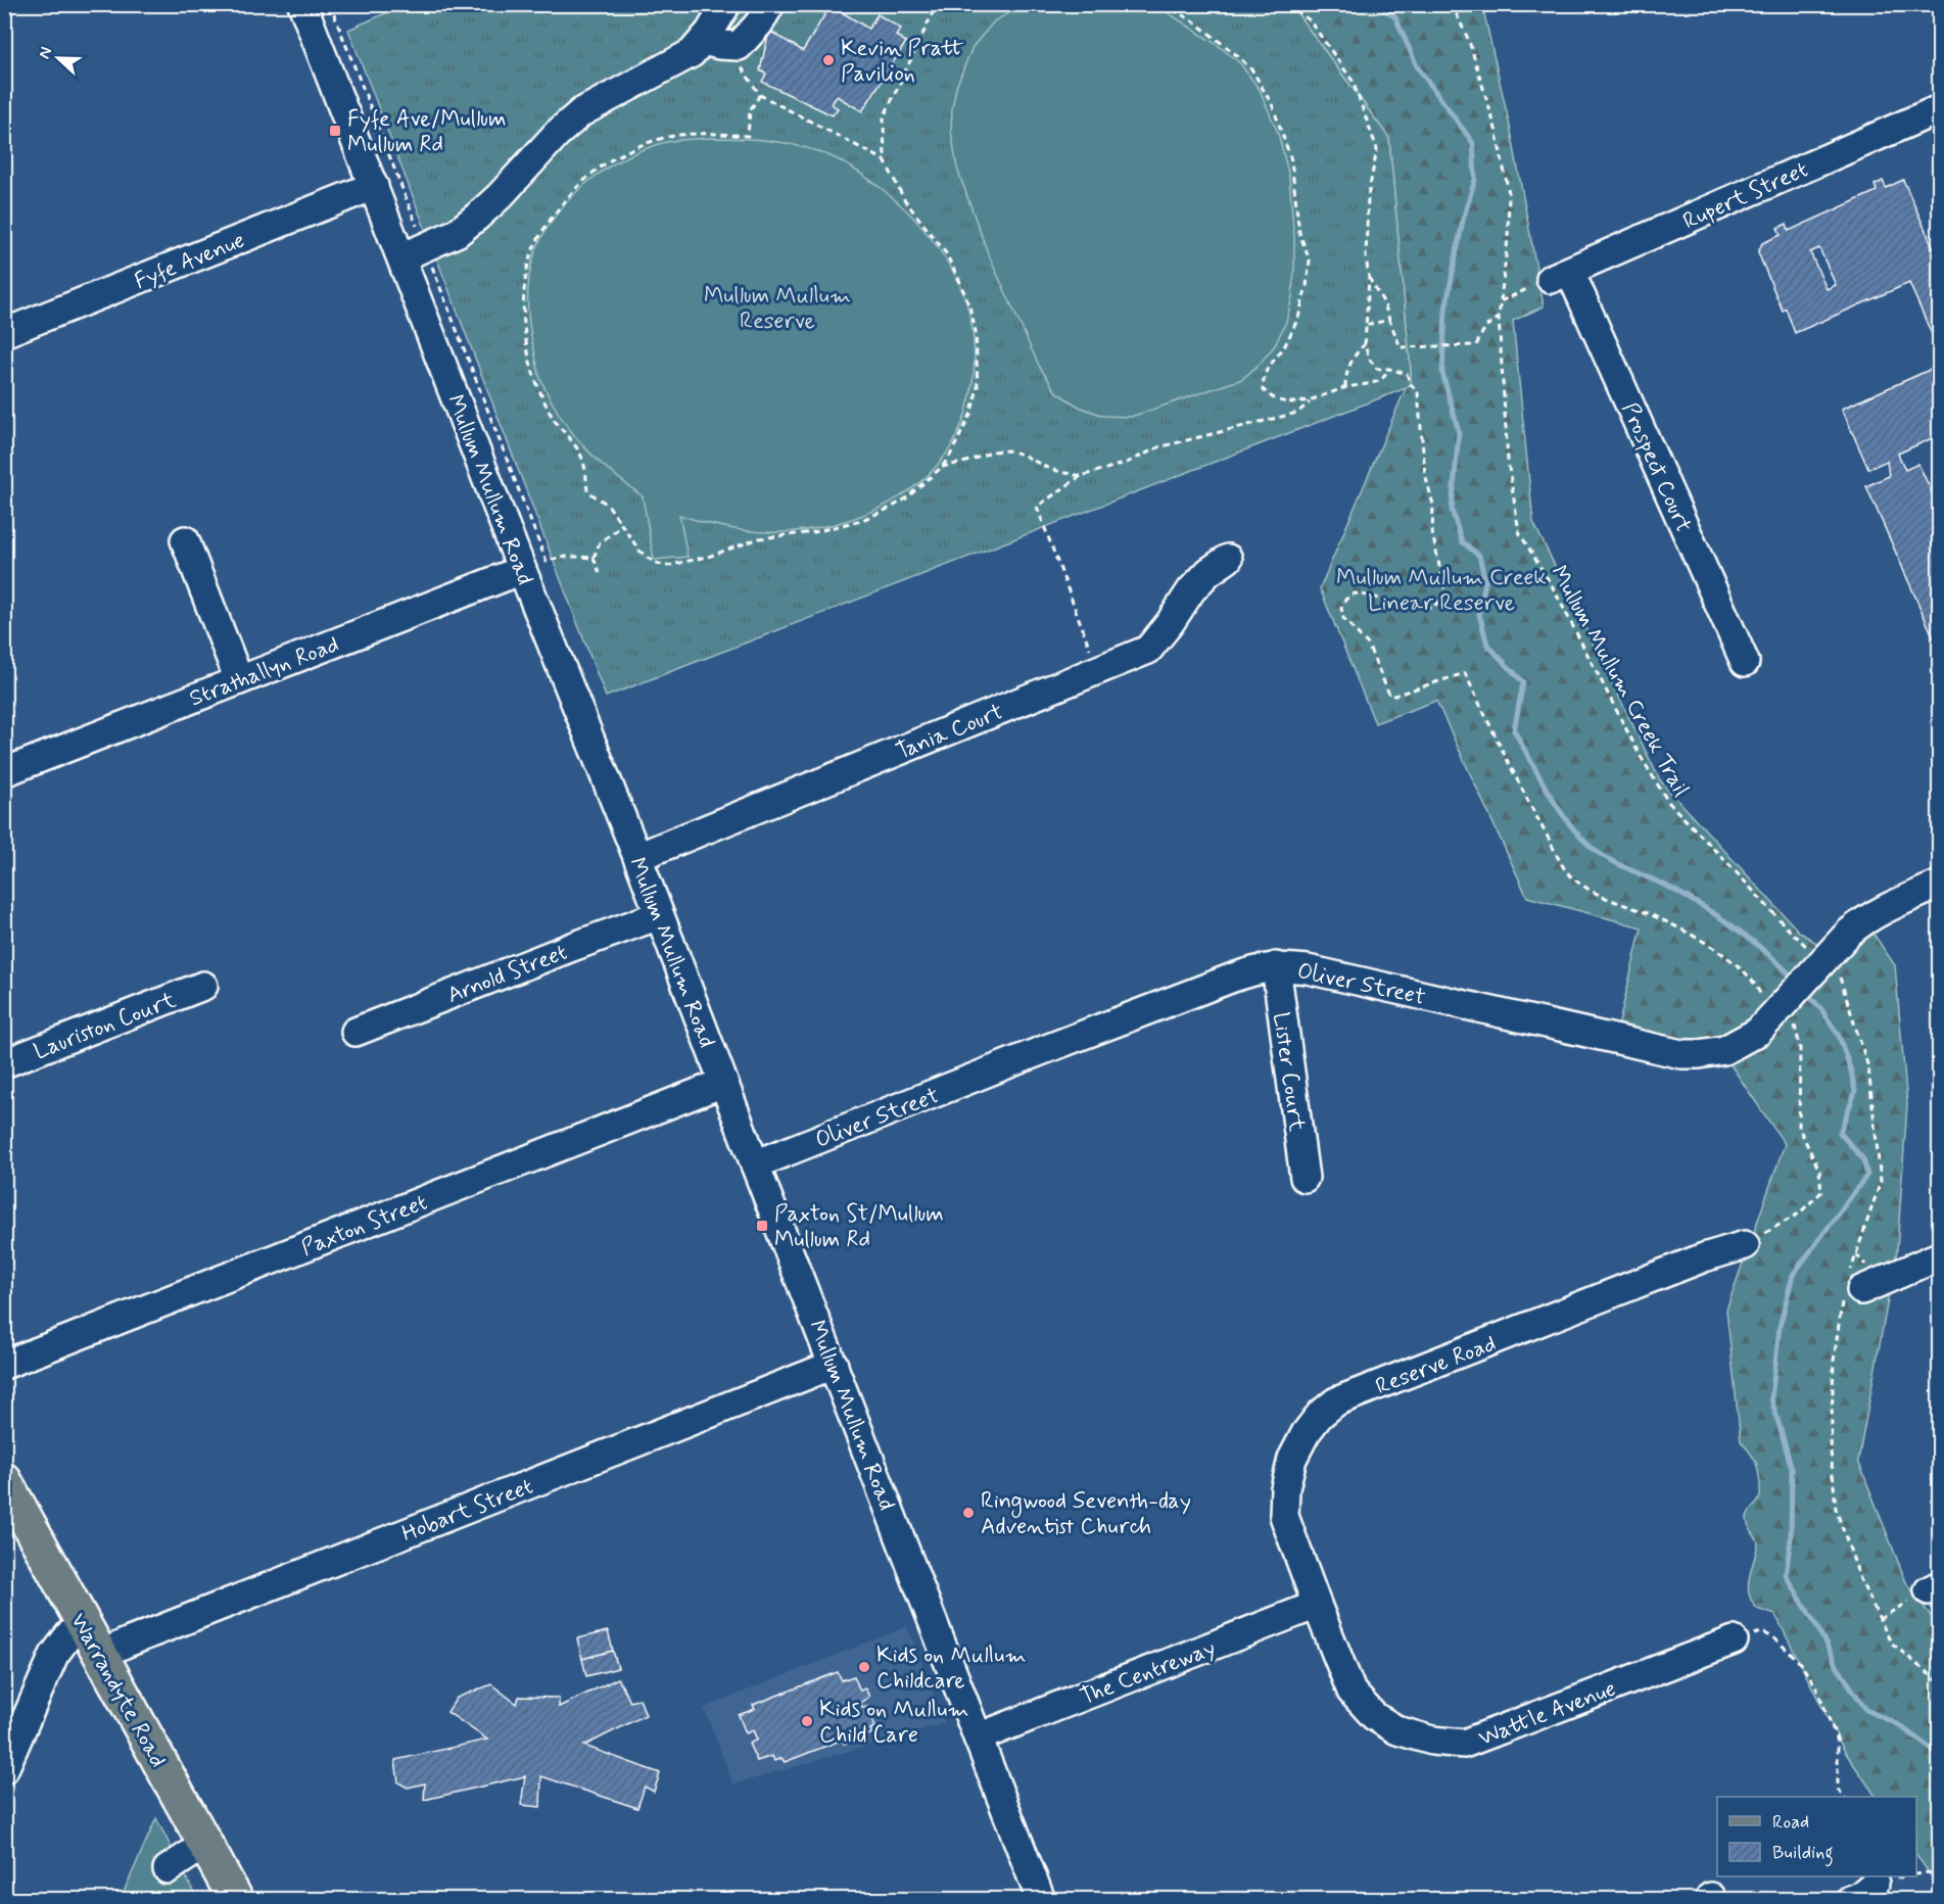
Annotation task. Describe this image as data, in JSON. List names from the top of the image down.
{
  "streets": {
    "main road": ["Warrandyte Road"],
    "street": [
      "Rupert Street",
      "Fyfe Avenue",
      "Prospect Court",
      "Mullum Mullum Road",
      "Strathallyn Road",
      "Tania Court",
      "Arnold Street",
      "Oliver Street",
      "Lauriston Court",
      "Lister Court",
      "Paxton Street",
      "Reserve Road",
      "Hobart Street",
      "The Centreway",
      "Wattle Avenue"
    ],
    "path": ["Mullum Mullum Creek Trail"]
  },
  "crossings": [
    ["Rupert Street", "Prospect Court"],
    ["Fyfe Avenue", "Mullum Mullum Road"],
    ["Mullum Mullum Road", "Strathallyn Road"],
    ["Mullum Mullum Road", "Tania Court"],
    ["Mullum Mullum Road", "Arnold Street"],
    ["Mullum Mullum Road", "Oliver Street"],
    ["Mullum Mullum Road", "Paxton Street"],
    ["Mullum Mullum Road", "Hobart Street"],
    ["Mullum Mullum Road", "The Centreway"],
    ["Oliver Street", "Lister Court"],
    ["Reserve Road", "The Centreway"],
    ["Reserve Road", "Wattle Avenue"],
    ["Hobart Street", "Warrandyte Road"],
    ["The Centreway", "Wattle Avenue"]
  ],
  "parks": ["Mullum Mullum Reserve", "Mullum Mullum Creek Linear Reserve"],
  "places": {
    "other": [
      "Kevin Pratt Pavilion",
      "Ringwood Seventh-day Adventist Church",
      "Kids on Mullum Childcare",
      "Kids on Mullum Child Care"
    ],
    "transit": ["Fyfe Ave/Mullum Mullum Rd", "Paxton St/Mullum Mullum Rd"]
  },
  "legend": ["Road", "Building"],
  "north": "left"
}
